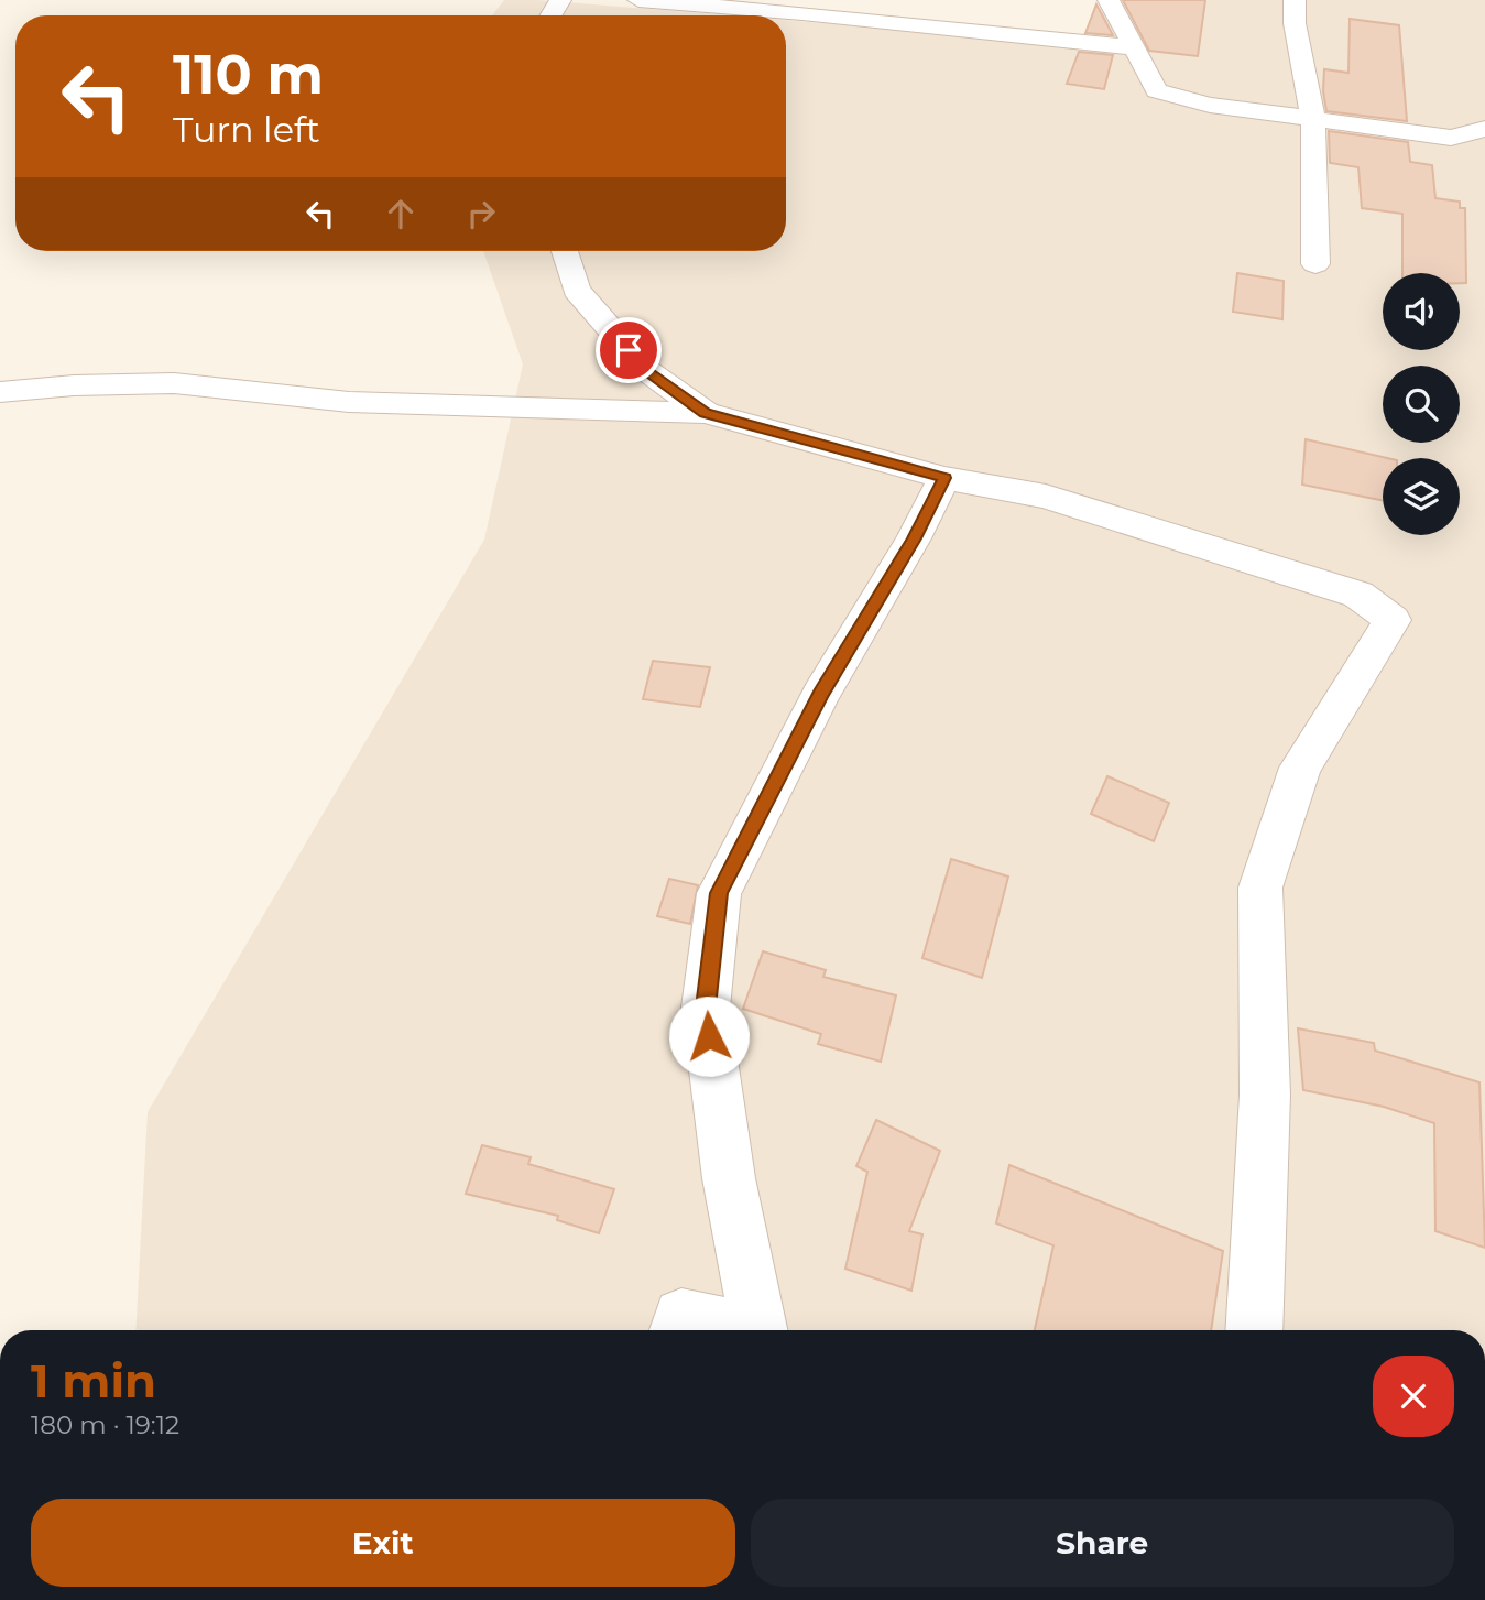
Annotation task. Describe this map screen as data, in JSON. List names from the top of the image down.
{
  "page": {
    "turn": ["110 m", "Turn left"],
    "heading": ["1 min", "180 m · 19:12"],
    "buttons": ["Exit", "Share"]
  }
}
